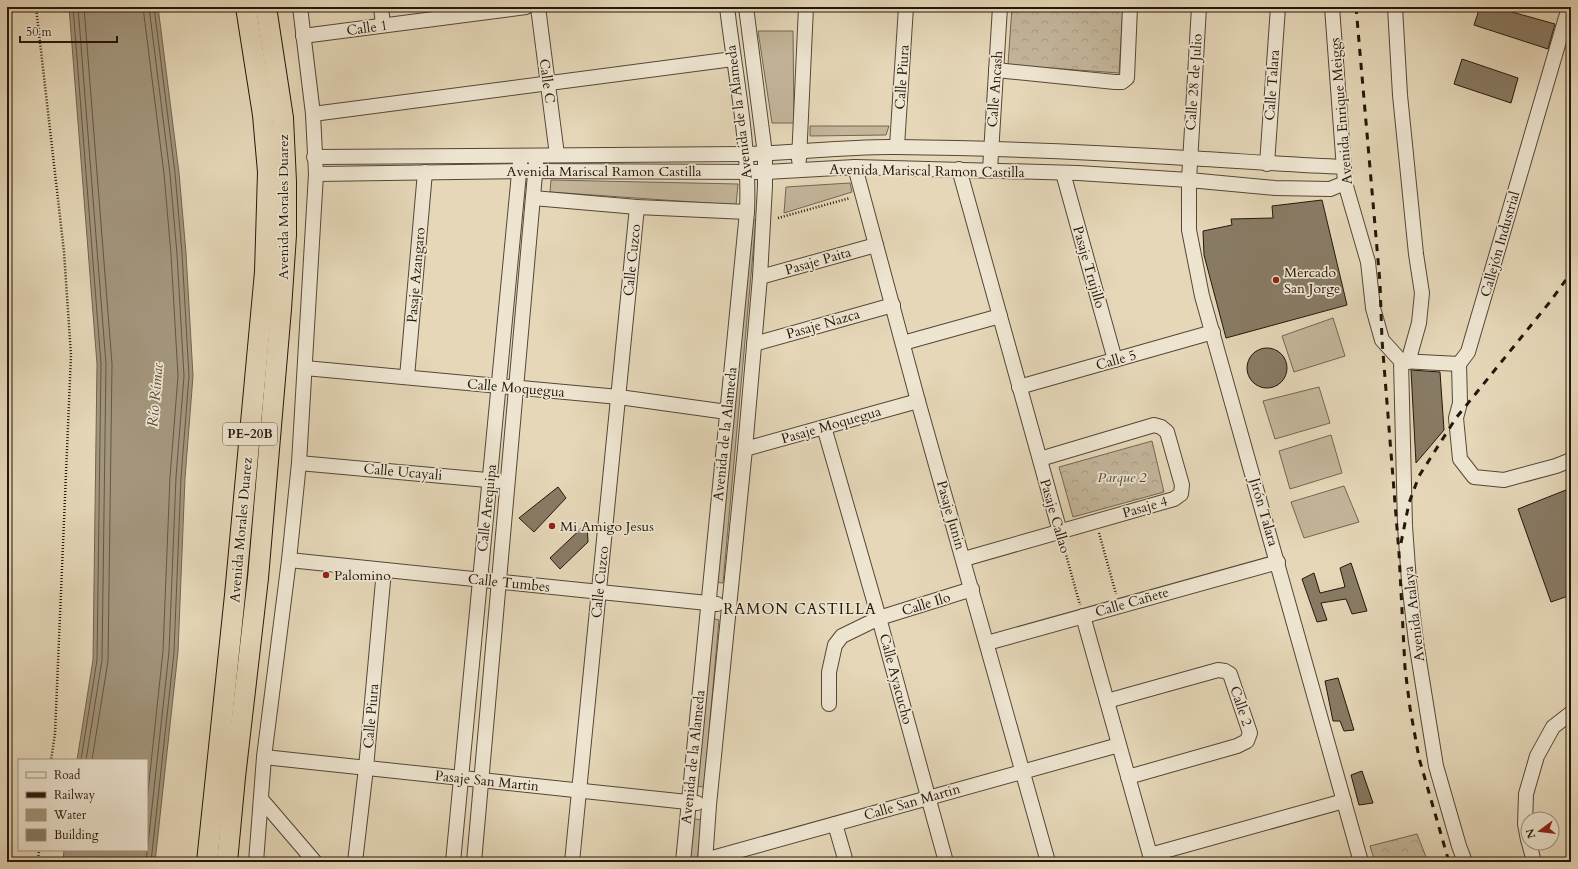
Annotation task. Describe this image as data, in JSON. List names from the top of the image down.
{
  "streets": {
    "highway": ["Avenida Morales Duarez", "PE-20B"],
    "street": [
      "Calle 1",
      "Calle Piura",
      "Calle C",
      "Calle 28 de Julio",
      "Calle Talara",
      "Calle Ancash",
      "Avenida Enrique Meiggs",
      "Avenida de la Alameda",
      "Avenida Mariscal Ramon Castilla",
      "Callejón Industrial",
      "Calle Cuzco",
      "Pasaje Paita",
      "Pasaje Trujillo",
      "Pasaje Azangaro",
      "Pasaje Nazca",
      "Calle 5",
      "Calle Moquegua",
      "Pasaje Moquegua",
      "Calle Ucayali",
      "Pasaje 4",
      "Calle Arequipa",
      "Jirón Talara",
      "Pasaje Junin",
      "Pasaje Callao",
      "Calle Tumbes",
      "Calle Cañete",
      "Calle Ilo",
      "Avenida Atalaya",
      "Calle Ayacucho",
      "Calle 2",
      "Pasaje San Martin",
      "Calle San Martin"
    ]
  },
  "crossings": [
    ["Calle 1", "Avenida Morales Duarez"],
    ["Calle Piura", "Avenida Mariscal Ramon Castilla"],
    ["Calle Piura", "Calle Tumbes"],
    ["Calle Piura", "Pasaje San Martin"],
    ["Calle C", "Avenida Mariscal Ramon Castilla"],
    ["Calle 28 de Julio", "Avenida Mariscal Ramon Castilla"],
    ["Calle 28 de Julio", "Jirón Talara"],
    ["Calle Talara", "Avenida Mariscal Ramon Castilla"],
    ["Calle Ancash", "Avenida Mariscal Ramon Castilla"],
    ["Avenida Enrique Meiggs", "Avenida Mariscal Ramon Castilla"],
    ["Avenida Enrique Meiggs", "Avenida Atalaya"],
    ["Avenida de la Alameda", "Avenida Mariscal Ramon Castilla"],
    ["Avenida de la Alameda", "Pasaje Paita"],
    ["Avenida de la Alameda", "Pasaje Nazca"],
    ["Avenida de la Alameda", "Calle Moquegua"],
    ["Avenida de la Alameda", "Pasaje Moquegua"],
    ["Avenida de la Alameda", "Calle Tumbes"],
    ["Avenida de la Alameda", "Pasaje San Martin"],
    ["Avenida de la Alameda", "Calle San Martin"],
    ["Avenida Mariscal Ramon Castilla", "Avenida Morales Duarez"],
    ["Avenida Mariscal Ramon Castilla", "Pasaje Trujillo"],
    ["Avenida Mariscal Ramon Castilla", "Pasaje Azangaro"],
    ["Avenida Mariscal Ramon Castilla", "Calle Arequipa"],
    ["Avenida Mariscal Ramon Castilla", "Jirón Talara"],
    ["Avenida Mariscal Ramon Castilla", "Pasaje Junin"],
    ["Avenida Mariscal Ramon Castilla", "Pasaje Callao"],
    ["Avenida Morales Duarez", "Calle Moquegua"],
    ["Avenida Morales Duarez", "Calle Ucayali"],
    ["Avenida Morales Duarez", "Calle Tumbes"],
    ["Avenida Morales Duarez", "Pasaje San Martin"],
    ["Calle Cuzco", "Calle Moquegua"],
    ["Calle Cuzco", "Calle Tumbes"],
    ["Calle Cuzco", "Pasaje San Martin"],
    ["Pasaje Paita", "Pasaje Junin"],
    ["Pasaje Trujillo", "Calle 5"],
    ["Pasaje Azangaro", "Calle Moquegua"],
    ["Pasaje Nazca", "Pasaje Junin"],
    ["Calle 5", "Jirón Talara"],
    ["Calle 5", "Pasaje Callao"],
    ["Calle Moquegua", "Calle Arequipa"],
    ["Pasaje Moquegua", "Pasaje Junin"],
    ["Pasaje Moquegua", "Calle Ayacucho"],
    ["Calle Ucayali", "Calle Arequipa"],
    ["Pasaje 4", "Pasaje Junin"],
    ["Pasaje 4", "Pasaje Callao"],
    ["Calle Arequipa", "Calle Tumbes"],
    ["Calle Arequipa", "Pasaje San Martin"],
    ["Jirón Talara", "Calle Cañete"],
    ["Pasaje Junin", "Calle Cañete"],
    ["Pasaje Junin", "Calle Ilo"],
    ["Pasaje Junin", "Calle San Martin"],
    ["Pasaje Callao", "Calle Cañete"],
    ["Calle Ilo", "Calle Ayacucho"],
    ["Calle Ayacucho", "Calle San Martin"]
  ],
  "districts": ["RAMON CASTILLA"],
  "water": ["Río Rímac"],
  "parks": ["Parque 2"],
  "places": ["Mercado San Jorge", "Mi Amigo Jesus", "Palomino"],
  "legend": [
    "Road",
    "Railway",
    "Water",
    "Building"
  ],
  "scale_bar": "50 m",
  "north": "left"
}
